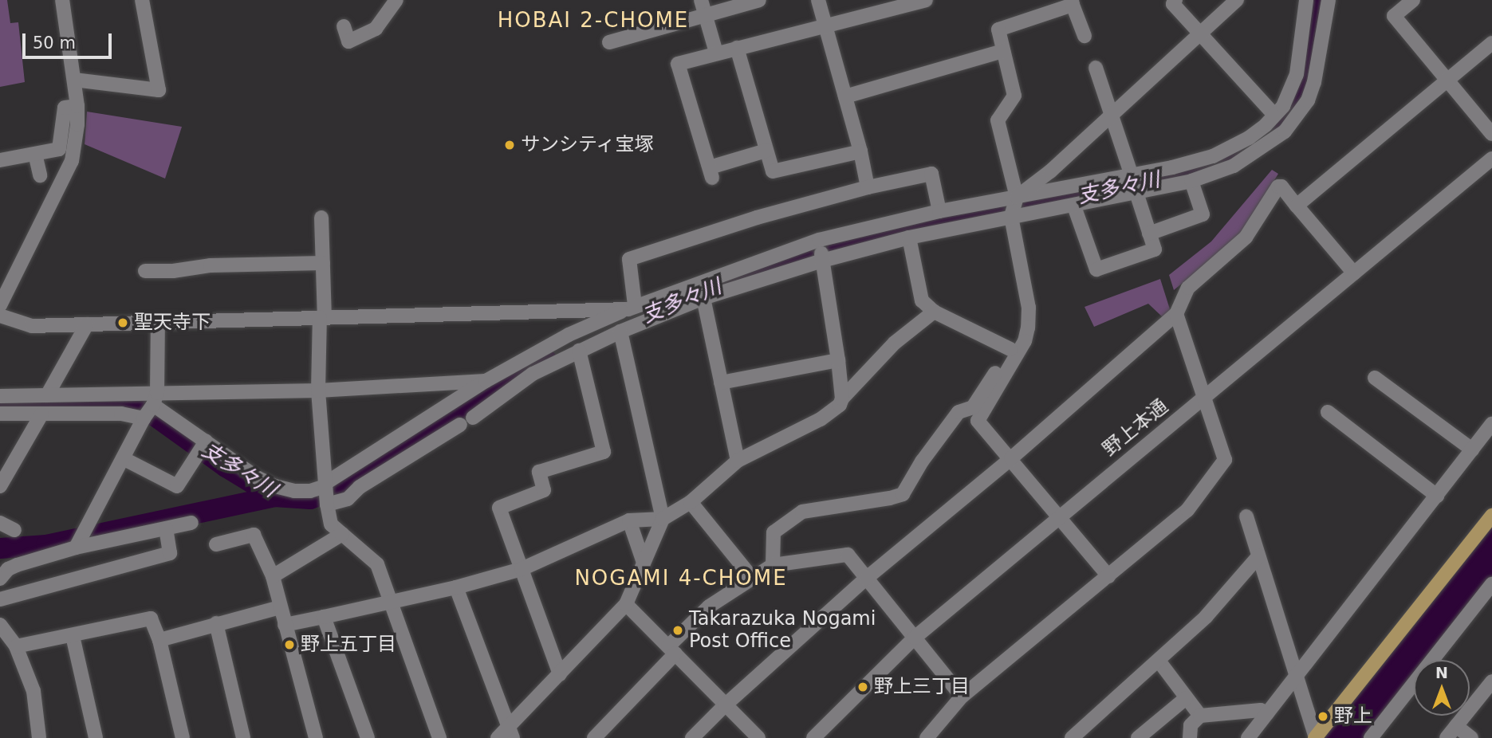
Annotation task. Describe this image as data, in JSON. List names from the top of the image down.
{
  "streets": {
    "street": ["野上本通"]
  },
  "districts": ["HOBAI 2-CHOME", "NOGAMI 4-CHOME"],
  "water": ["支多々川"],
  "places": [
    "サンシティ宝塚",
    "聖天寺下",
    "Takarazuka Nogami Post Office",
    "野上五丁目",
    "野上三丁目",
    "野上"
  ],
  "scale_bar": "50 m",
  "north": "top"
}
